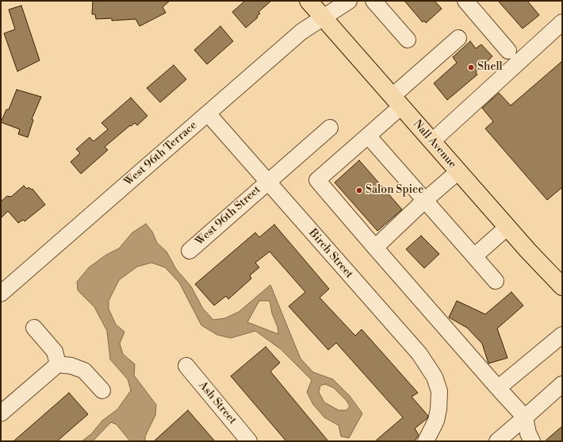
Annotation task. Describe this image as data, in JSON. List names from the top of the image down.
{
  "streets": {
    "main road": ["Nall Avenue"],
    "street": [
      "West 96th Terrace",
      "West 96th Street",
      "Birch Street",
      "Ash Street"
    ]
  },
  "crossings": [
    ["Nall Avenue", "West 96th Terrace"],
    ["West 96th Terrace", "Birch Street"],
    ["West 96th Street", "Birch Street"]
  ],
  "places": ["Shell", "Salon Spice"]
}
